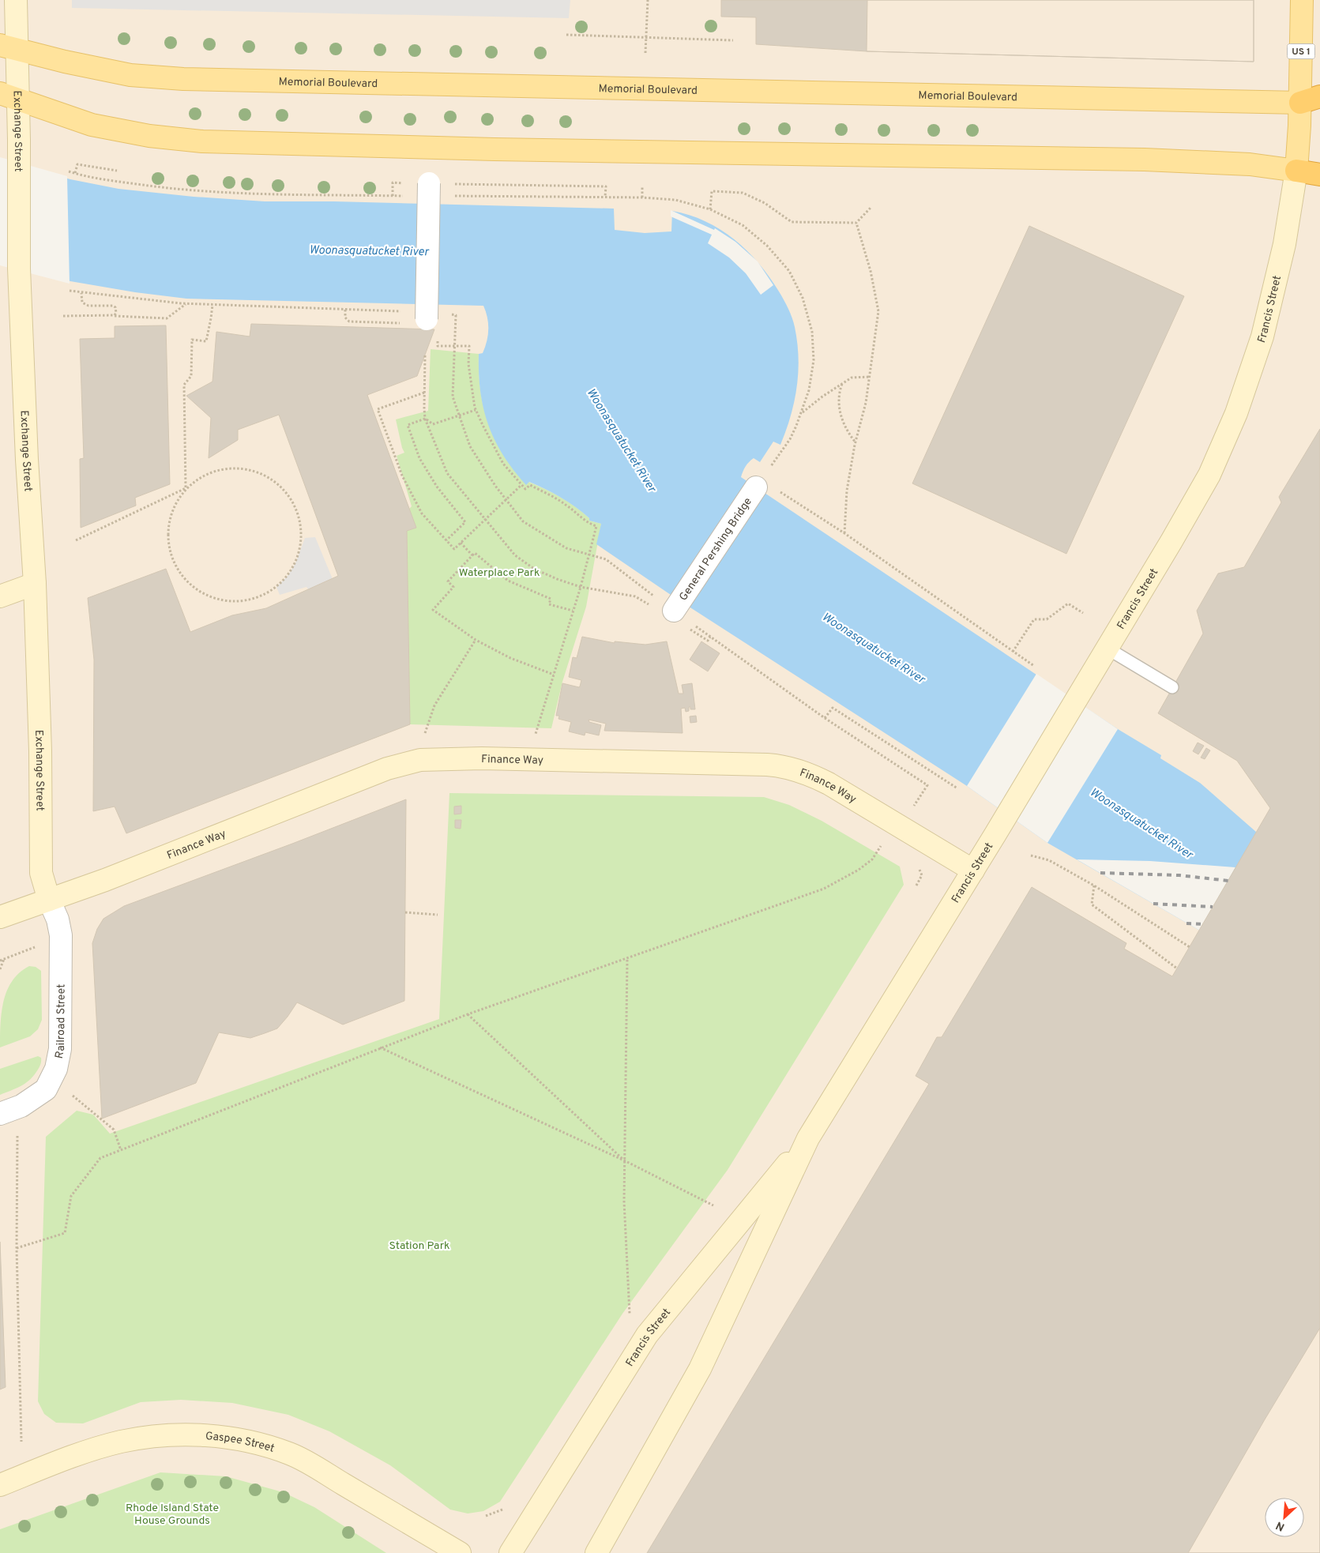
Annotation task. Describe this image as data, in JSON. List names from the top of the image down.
{
  "streets": {
    "main road": [
      "US 1",
      "Memorial Boulevard",
      "Exchange Street",
      "Francis Street",
      "Finance Way",
      "Gaspee Street"
    ],
    "street": ["General Pershing Bridge", "Railroad Street"]
  },
  "crossings": [
    ["Memorial Boulevard", "Exchange Street"],
    ["Memorial Boulevard", "Francis Street"],
    ["Exchange Street", "Finance Way"],
    ["Exchange Street", "Railroad Street"],
    ["Francis Street", "Finance Way"],
    ["Finance Way", "Railroad Street"]
  ],
  "water": ["Woonasquatucket River"],
  "parks": ["Waterplace Park", "Station Park", "Rhode Island State House Grounds"],
  "north": "bottom left"
}
